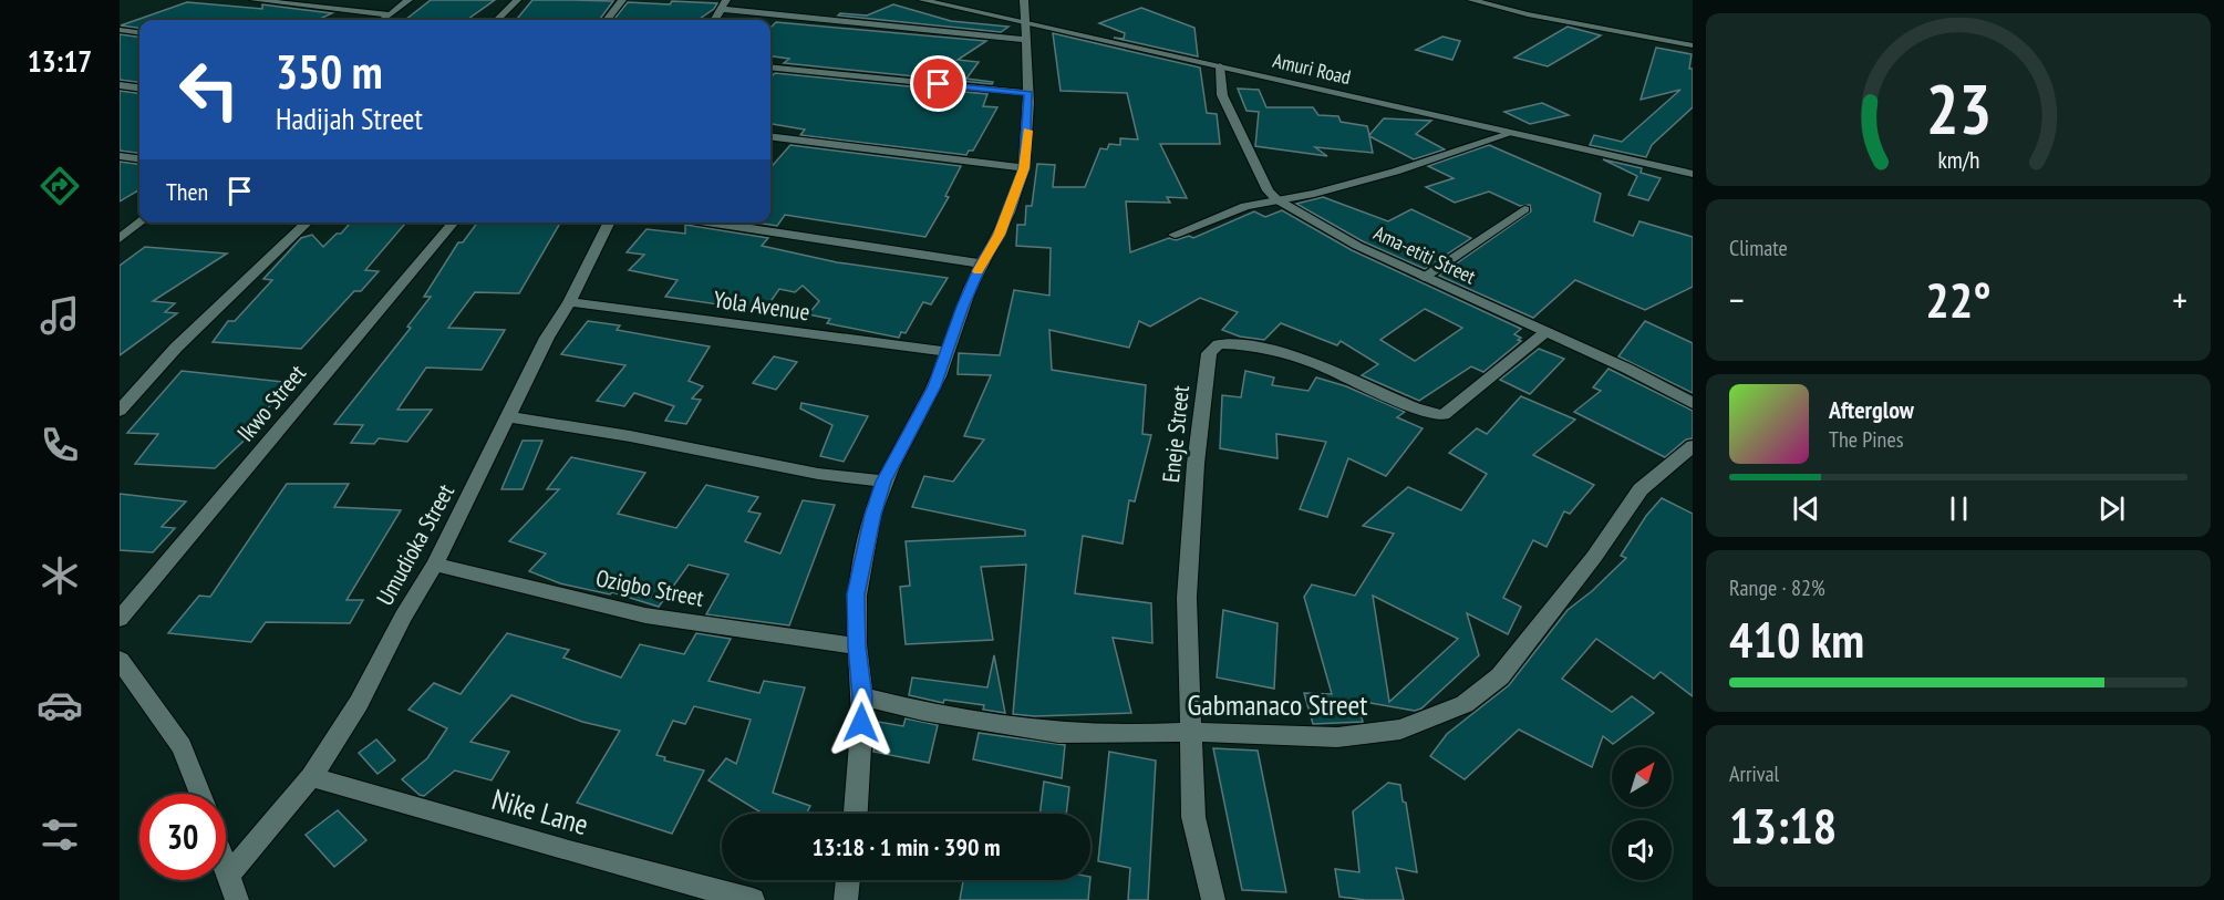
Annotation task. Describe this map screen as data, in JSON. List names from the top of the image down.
{
  "streets": {
    "street": [
      "Amuri Road",
      "Ama-etiti Street",
      "Yola Avenue",
      "Ikwo Street",
      "Eneje Street",
      "Umudioka Street",
      "Ozigbo Street",
      "Gabmanaco Street",
      "Nike Lane"
    ]
  },
  "crossings": [
    ["Amuri Road", "Ama-etiti Street"],
    ["Ama-etiti Street", "Eneje Street"],
    ["Yola Avenue", "Umudioka Street"],
    ["Eneje Street", "Gabmanaco Street"],
    ["Umudioka Street", "Ozigbo Street"],
    ["Umudioka Street", "Nike Lane"]
  ],
  "north": "top right",
  "page": {
    "tabs": "13:17",
    "turn": ["350 m", "Hadijah Street"],
    "then": "Then",
    "tile": [
      "Climate",
      ["Range · 82%", "410 km"],
      ["Arrival", "13:18"]
    ],
    "heat": ["−", "22°", "+"],
    "song": ["Afterglow", "The Pines"],
    "limit": "30",
    "trip": "13:18 · 1 min · 390 m",
    "gauge": ["23", "km/h"]
  }
}
